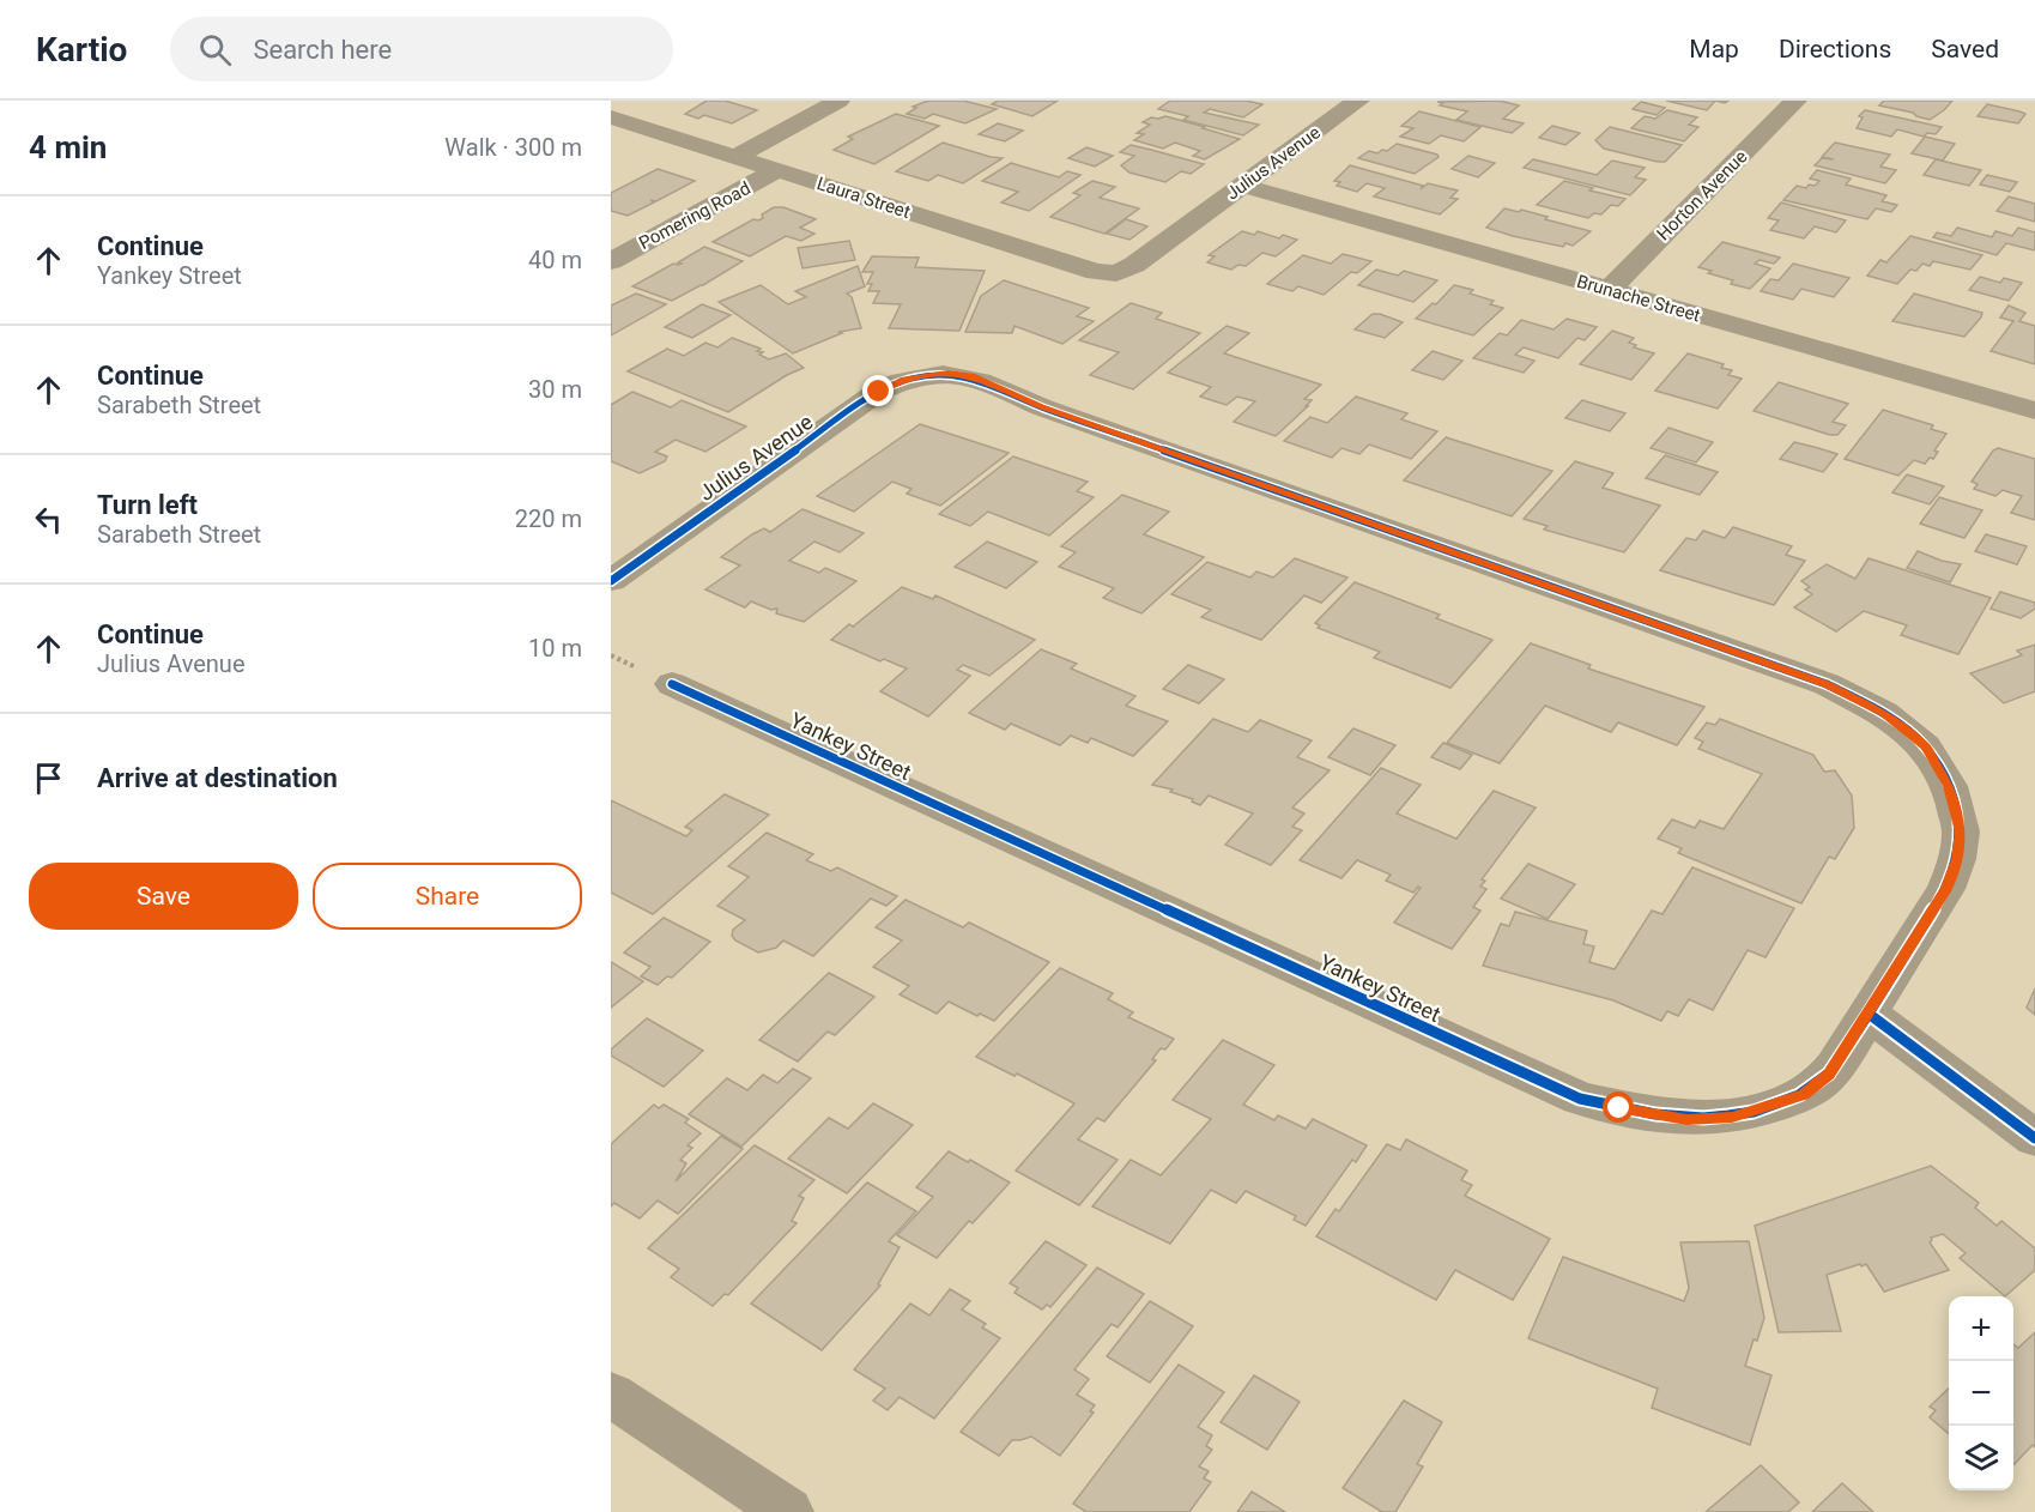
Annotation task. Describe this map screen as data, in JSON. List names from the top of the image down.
{
  "streets": {
    "street": [
      "Julius Avenue",
      "Horton Avenue",
      "Laura Street",
      "Pomering Road",
      "Brunache Street",
      "Yankey Street"
    ]
  },
  "crossings": [
    ["Julius Avenue", "Laura Street"],
    ["Julius Avenue", "Brunache Street"],
    ["Julius Avenue", "Yankey Street"],
    ["Horton Avenue", "Brunache Street"],
    ["Laura Street", "Pomering Road"]
  ],
  "page": {
    "header": "Kartio",
    "search": "Search here",
    "nav": ["Map", "Directions", "Saved"],
    "heading": ["4 min", "Walk · 300 m"],
    "list": [
      ["Continue", "Yankey Street", "40 m"],
      ["Continue", "Sarabeth Street", "30 m"],
      ["Turn left", "Sarabeth Street", "220 m"],
      ["Continue", "Julius Avenue", "10 m"],
      "Arrive at destination"
    ],
    "buttons": ["Save", "Share"],
    "map_buttons": ["+", "−"]
  }
}
